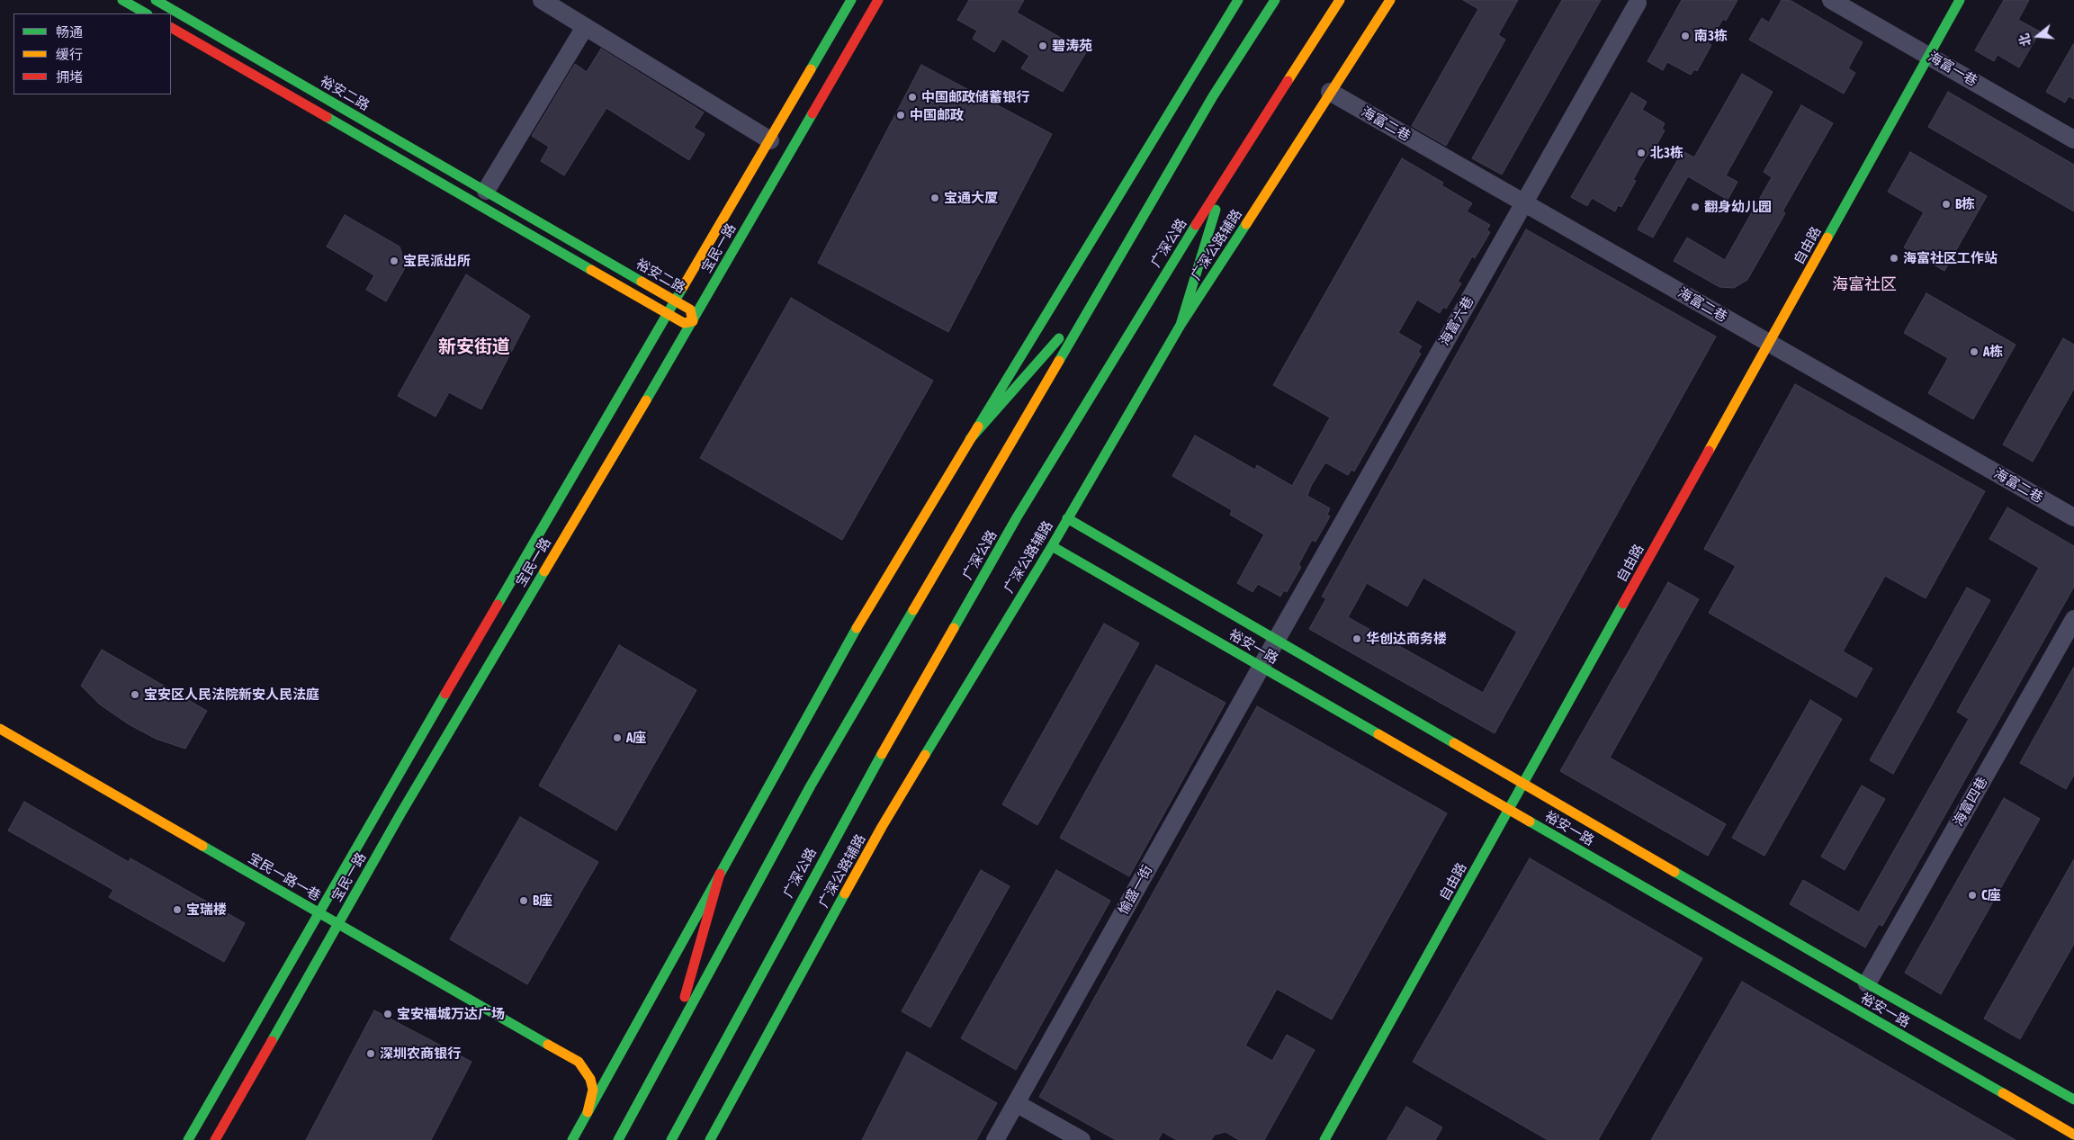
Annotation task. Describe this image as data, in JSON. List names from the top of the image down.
{
  "streets": {
    "main road": [
      "裕安二路",
      "广深公路",
      "广深公路辅路",
      "自由路",
      "宝民一路",
      "裕安一路",
      "宝民一路一巷"
    ],
    "street": [
      "海富一巷",
      "海富二巷",
      "海富六巷",
      "海富四巷",
      "愉盛一街"
    ]
  },
  "crossings": [
    ["海富一巷", "自由路"],
    ["裕安二路", "宝民一路"],
    ["海富二巷", "广深公路辅路"],
    ["海富二巷", "自由路"],
    ["海富二巷", "海富六巷"],
    ["广深公路辅路", "裕安一路"],
    ["自由路", "裕安一路"],
    ["宝民一路", "宝民一路一巷"],
    ["海富六巷", "裕安一路"],
    ["海富六巷", "愉盛一街"],
    ["裕安一路", "海富四巷"],
    ["裕安一路", "愉盛一街"]
  ],
  "districts": ["海富社区", "新安街道"],
  "places": [
    "南3栋",
    "碧涛苑",
    "中国邮政储蓄银行",
    "中国邮政",
    "北3栋",
    "宝通大厦",
    "B栋",
    "翻身幼儿园",
    "海富社区工作站",
    "宝民派出所",
    "A栋",
    "华创达商务楼",
    "宝安区人民法院新安人民法庭",
    "A座",
    "C座",
    "B座",
    "宝瑞楼",
    "宝安福城万达广场",
    "深圳农商银行"
  ],
  "legend": ["畅通", "缓行", "拥堵"],
  "north": "left"
}
